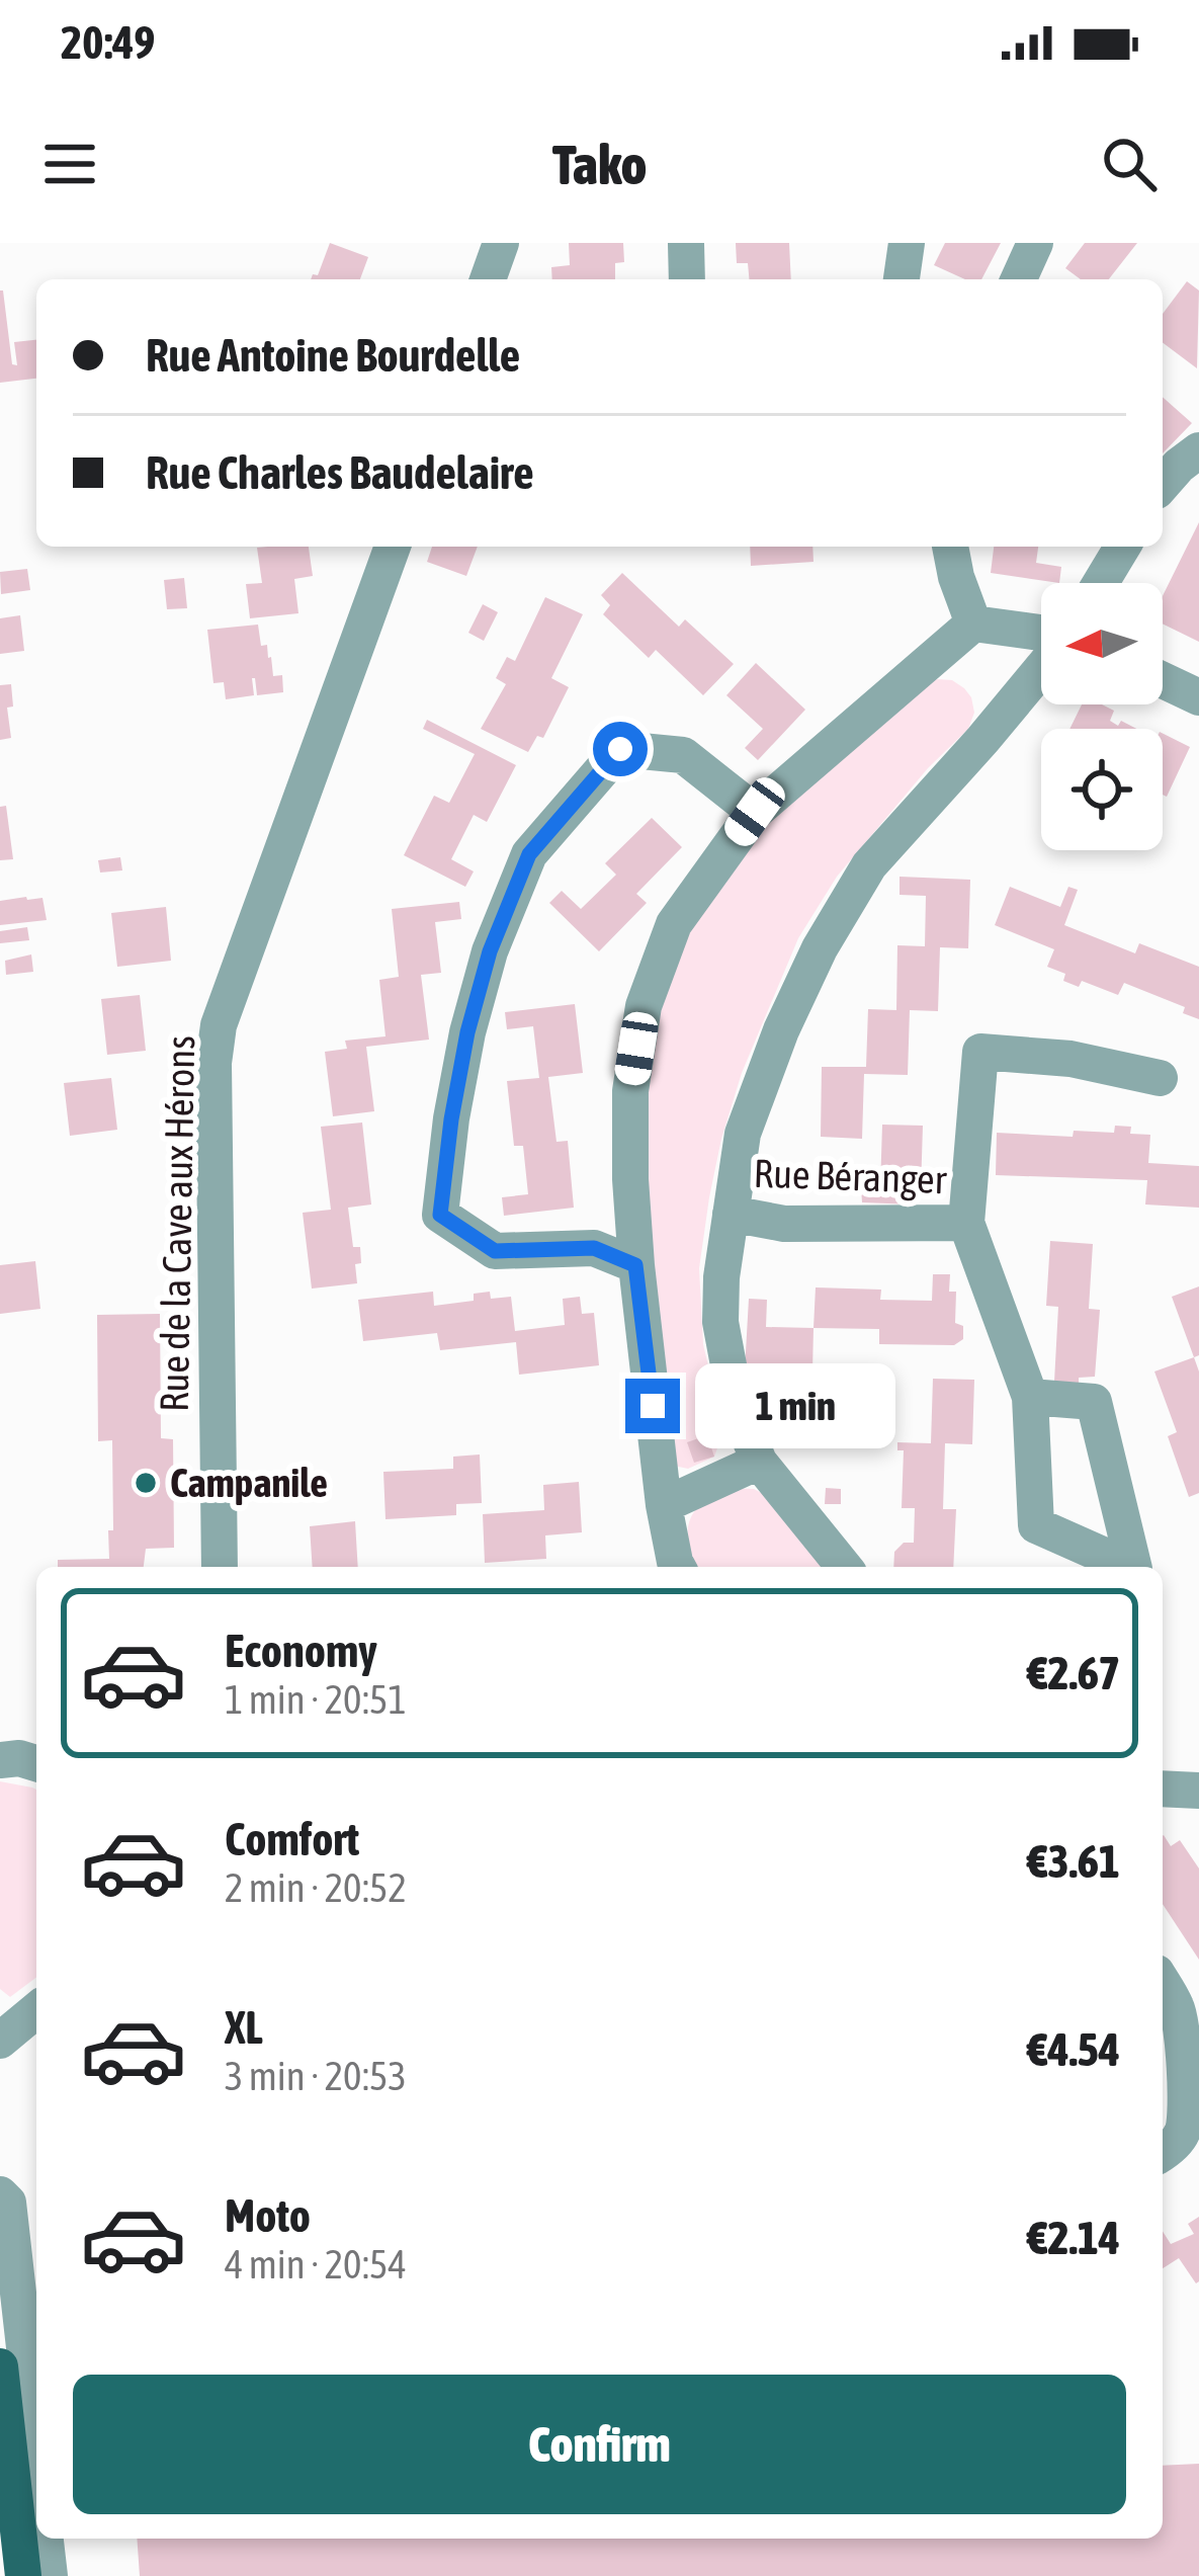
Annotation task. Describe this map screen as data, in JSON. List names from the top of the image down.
{
  "streets": {
    "street": ["Rue Béranger", "Rue de la Cave aux Hérons"]
  },
  "places": ["Campanile"],
  "north": "left",
  "page": {
    "status": "20:49",
    "header": "Tako",
    "banner": ["Rue Antoine Bourdelle", "Rue Charles Baudelaire"],
    "bubble": "1 min",
    "list": [
      {
        "name": "Economy",
        "note": "1 min · 20:51",
        "value": "€2.67"
      },
      {
        "name": "Comfort",
        "note": "2 min · 20:52",
        "value": "€3.61"
      },
      {
        "name": "XL",
        "note": "3 min · 20:53",
        "value": "€4.54"
      },
      {
        "name": "Moto",
        "note": "4 min · 20:54",
        "value": "€2.14"
      }
    ],
    "buttons": "Confirm"
  }
}
